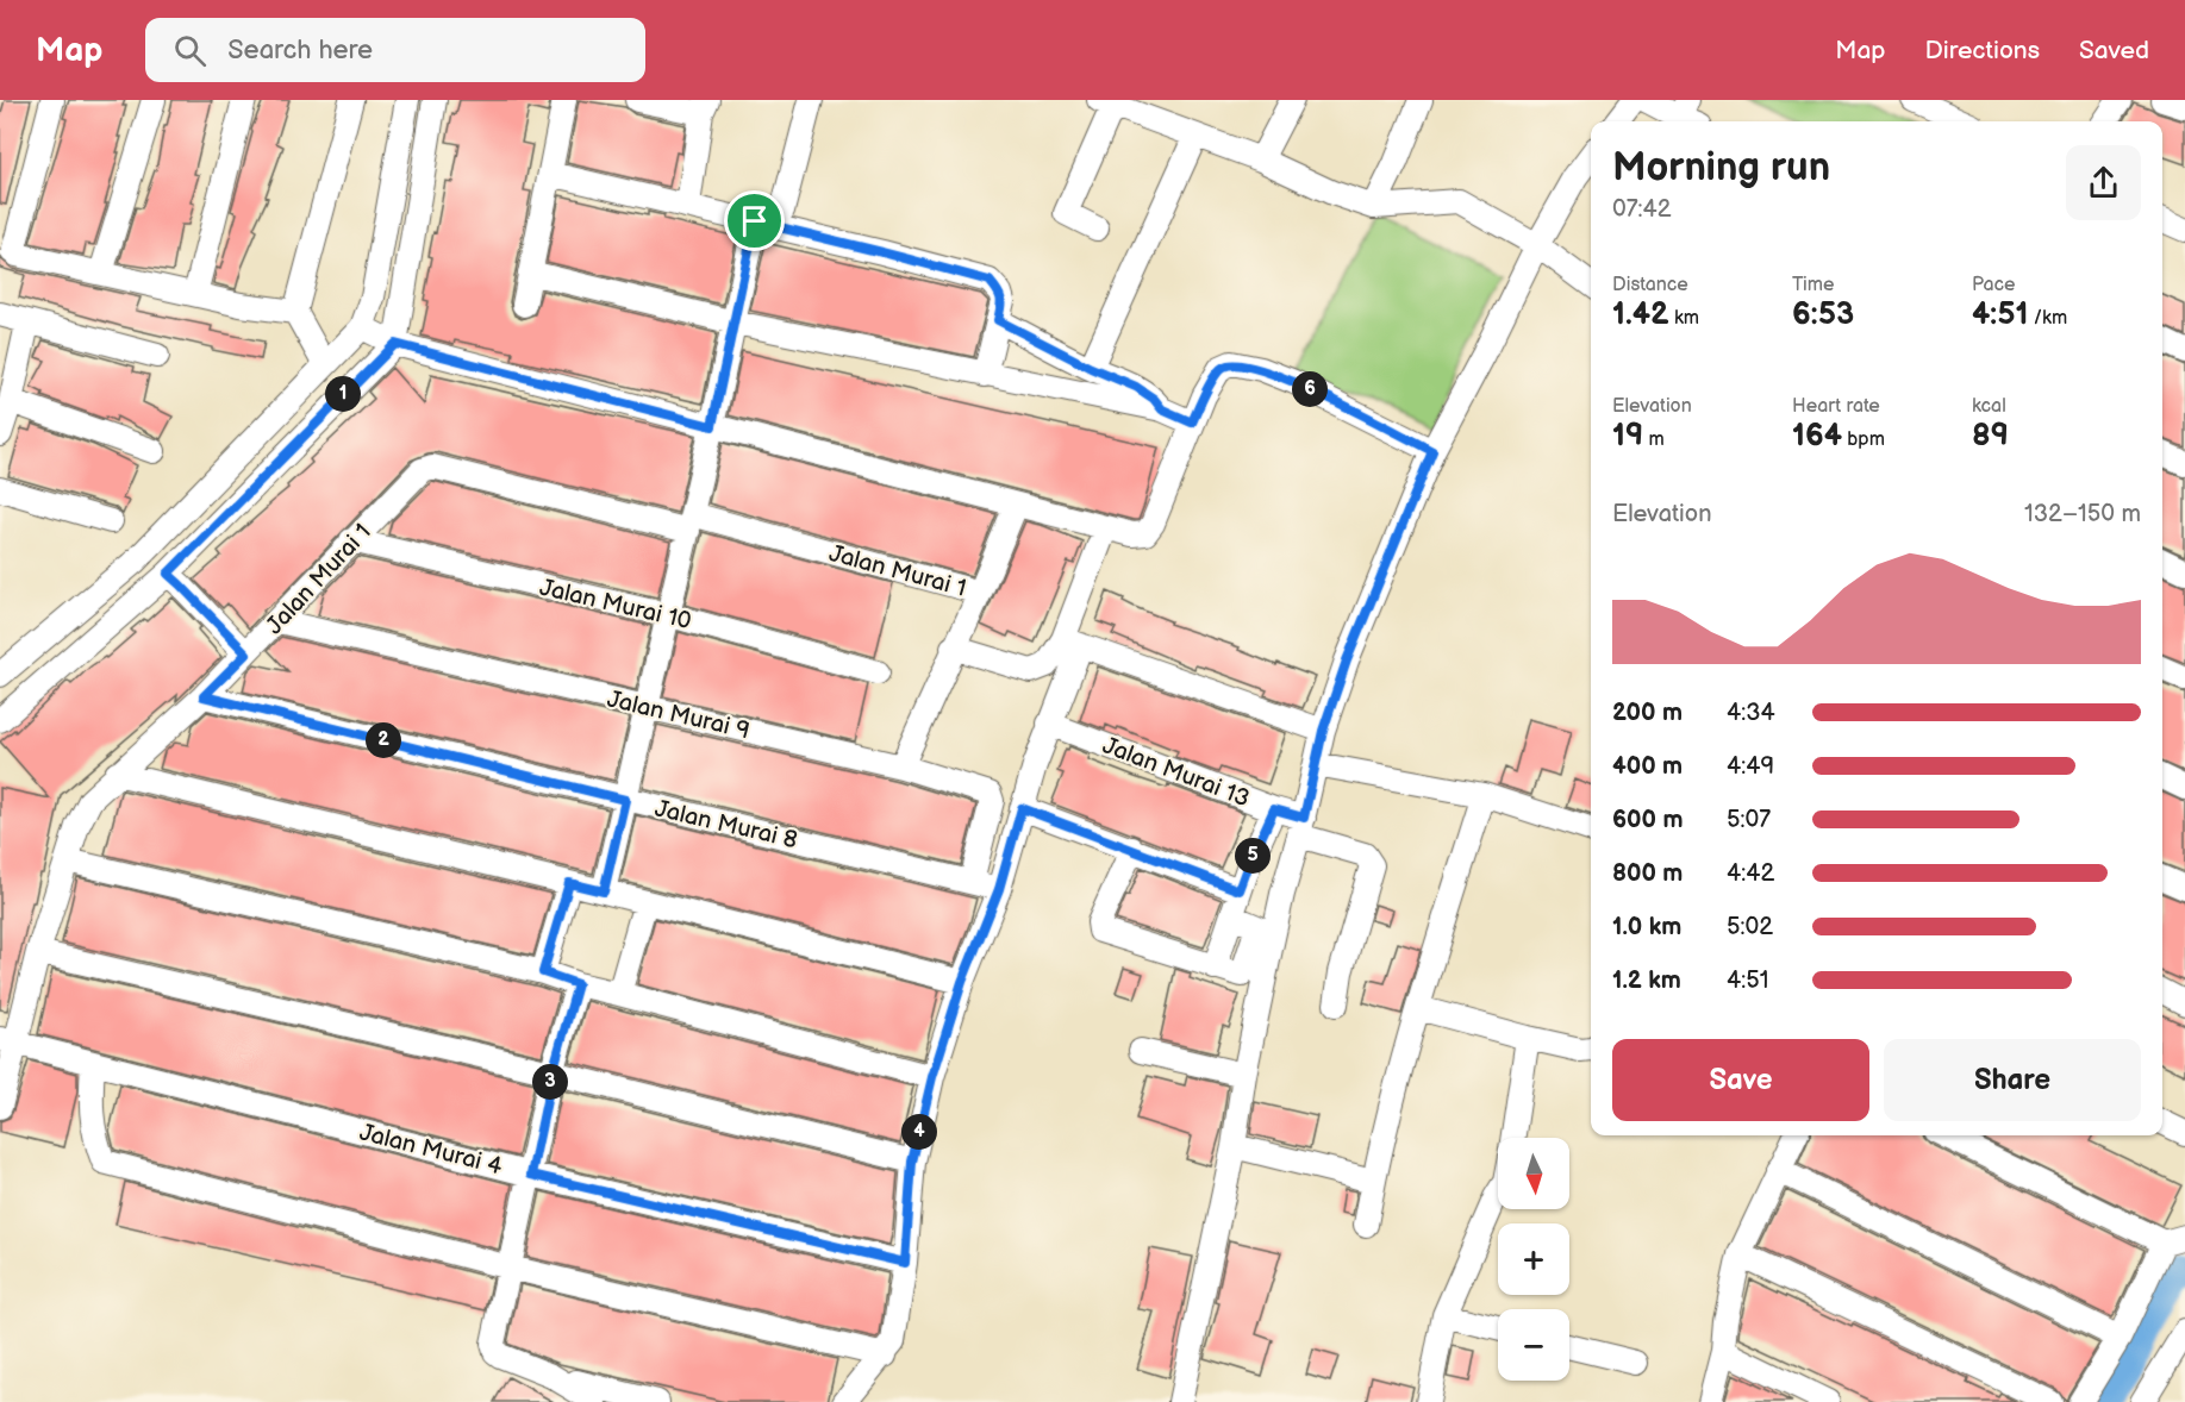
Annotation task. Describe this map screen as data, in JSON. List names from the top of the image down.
{
  "streets": {
    "street": [
      "Jalan Murai 1",
      "Jalan Murai 10",
      "Jalan Murai 9",
      "Jalan Murai 13",
      "Jalan Murai 8",
      "Jalan Murai 4"
    ]
  },
  "crossings": [
    ["Jalan Murai 1", "Jalan Murai 10"],
    ["Jalan Murai 1", "Jalan Murai 9"],
    ["Jalan Murai 1", "Jalan Murai 8"],
    ["Jalan Murai 1", "Jalan Murai 4"],
    ["Jalan Murai 9", "Jalan Murai 8"]
  ],
  "north": "bottom",
  "page": {
    "header": "Map",
    "search": "Search here",
    "nav": ["Map", "Directions", "Saved"],
    "heading": ["Morning run", "07:42"],
    "stats": [
      ["Distance", "1.42 km"],
      ["Time", "6:53"],
      ["Pace", "4:51 /km"],
      ["Elevation", "19 m"],
      ["Heart rate", "164 bpm"],
      ["kcal", "89"]
    ],
    "pins": [
      "6",
      "1",
      "2",
      "5",
      "3",
      "4"
    ],
    "chart": ["Elevation", "132–150 m"],
    "list": [
      {
        "name": "200 m",
        "note": "4:34"
      },
      {
        "name": "400 m",
        "note": "4:49"
      },
      {
        "name": "600 m",
        "note": "5:07"
      },
      {
        "name": "800 m",
        "note": "4:42"
      },
      {
        "name": "1.0 km",
        "note": "5:02"
      },
      {
        "name": "1.2 km",
        "note": "4:51"
      }
    ],
    "buttons": ["Save", "Share"],
    "map_buttons": ["+", "−"]
  }
}
